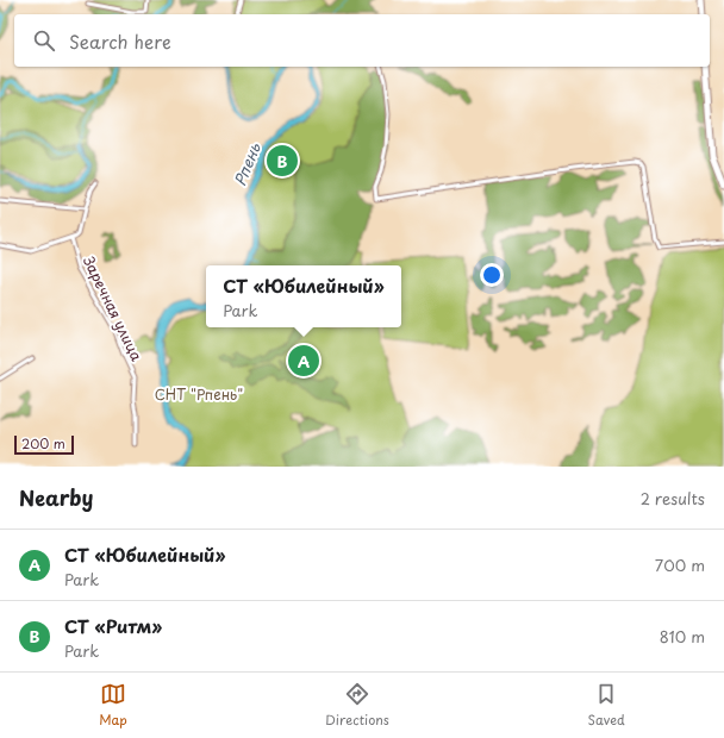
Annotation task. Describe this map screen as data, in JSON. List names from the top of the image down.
{
  "streets": {
    "street": ["Заречная улица"]
  },
  "water": ["Рпень"],
  "parks": ["СНТ \"Рпень\""],
  "scale_bar": "200 m",
  "page": {
    "search": "Search here",
    "pins": ["B", "A"],
    "popup": ["СТ «Юбилейный»", "Park"],
    "scale": "200 m",
    "heading": ["Nearby", "2 results"],
    "list": [
      {
        "mark": "A",
        "name": "СТ «Юбилейный»",
        "note": "Park",
        "value": "700 m"
      },
      {
        "mark": "B",
        "name": "СТ «Ритм»",
        "note": "Park",
        "value": "810 m"
      }
    ],
    "nav": ["Map", "Directions", "Saved"]
  }
}
